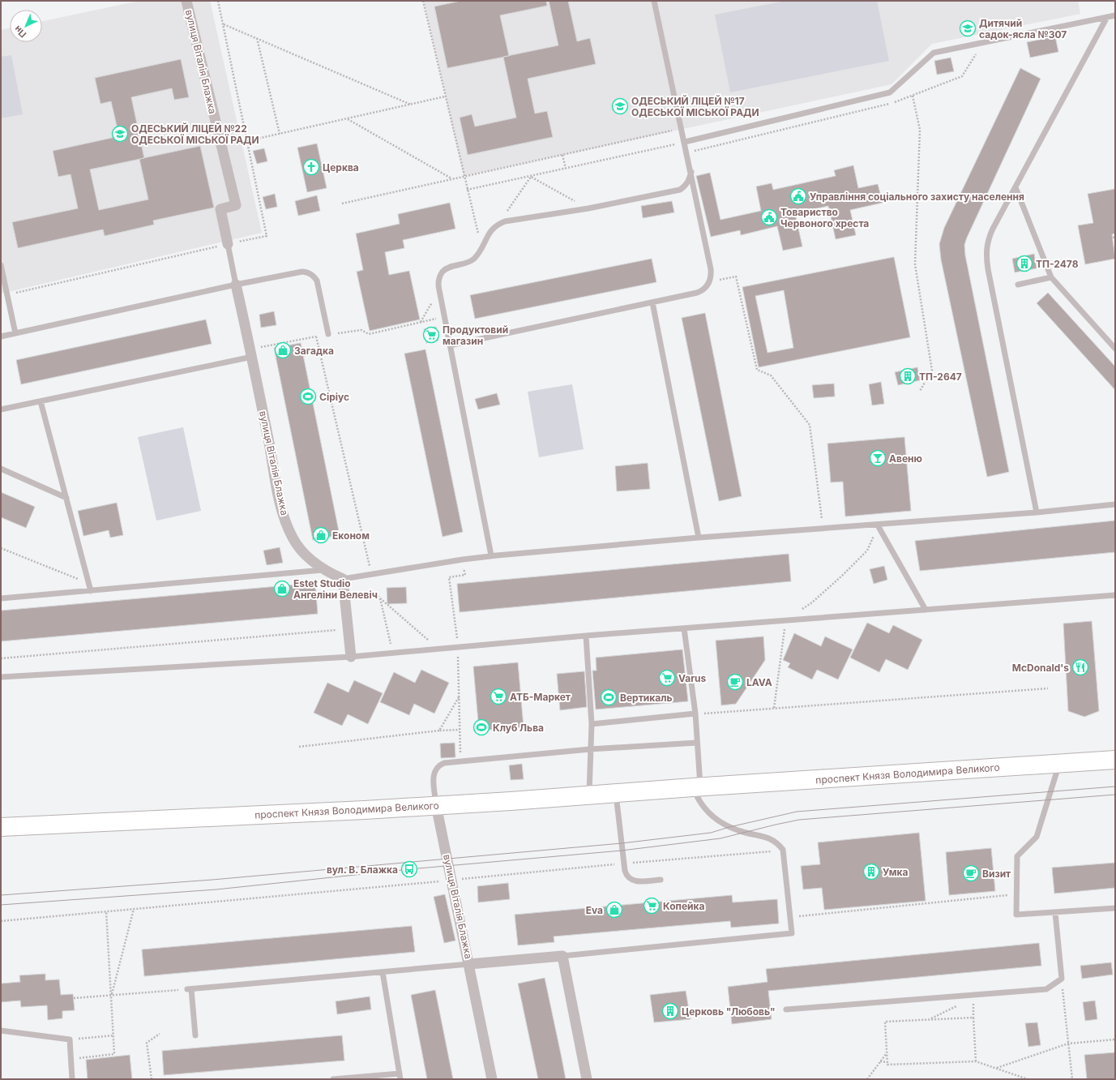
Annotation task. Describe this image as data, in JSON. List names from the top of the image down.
{
  "streets": {
    "highway": ["проспект Князя Володимира Великого"],
    "street": ["вулиця Віталія Блажка"]
  },
  "crossings": [
    ["вулиця Віталія Блажка", "проспект Князя Володимира Великого"]
  ],
  "places": {
    "school or university": ["Дитячий садок-ясла №307", "ОДЕСЬКИЙ ЛІЦЕЙ №17 ОДЕСЬКОЇ МІСЬКОЇ РАДИ", "ОДЕСЬКИЙ ЛІЦЕЙ №22 ОДЕСЬКОЇ МІСЬКОЇ РАДИ"],
    "church": ["Церква"],
    "public building": ["Управління соціального захисту населення", "Товариство Червоного хреста"],
    "building": [
      "ТП-2478",
      "ТП-2647",
      "Умка",
      "Церковь \"Любовь\""
    ],
    "supermarket": [
      "Продуктовий магазин",
      "Varus",
      "АТБ-Маркет",
      "Копейка"
    ],
    "shop": [
      "Загадка",
      "Економ",
      "Estet Studio Ангеліни Велевіч",
      "Eva"
    ],
    "sports": ["Сіріус", "Вертикаль", "Клуб Льва"],
    "bar": ["Авеню"],
    "restaurant": ["McDonald's"],
    "cafe": ["LAVA", "Визит"],
    "bus stop": ["вул. В. Блажка"]
  },
  "north": "bottom left"
}
